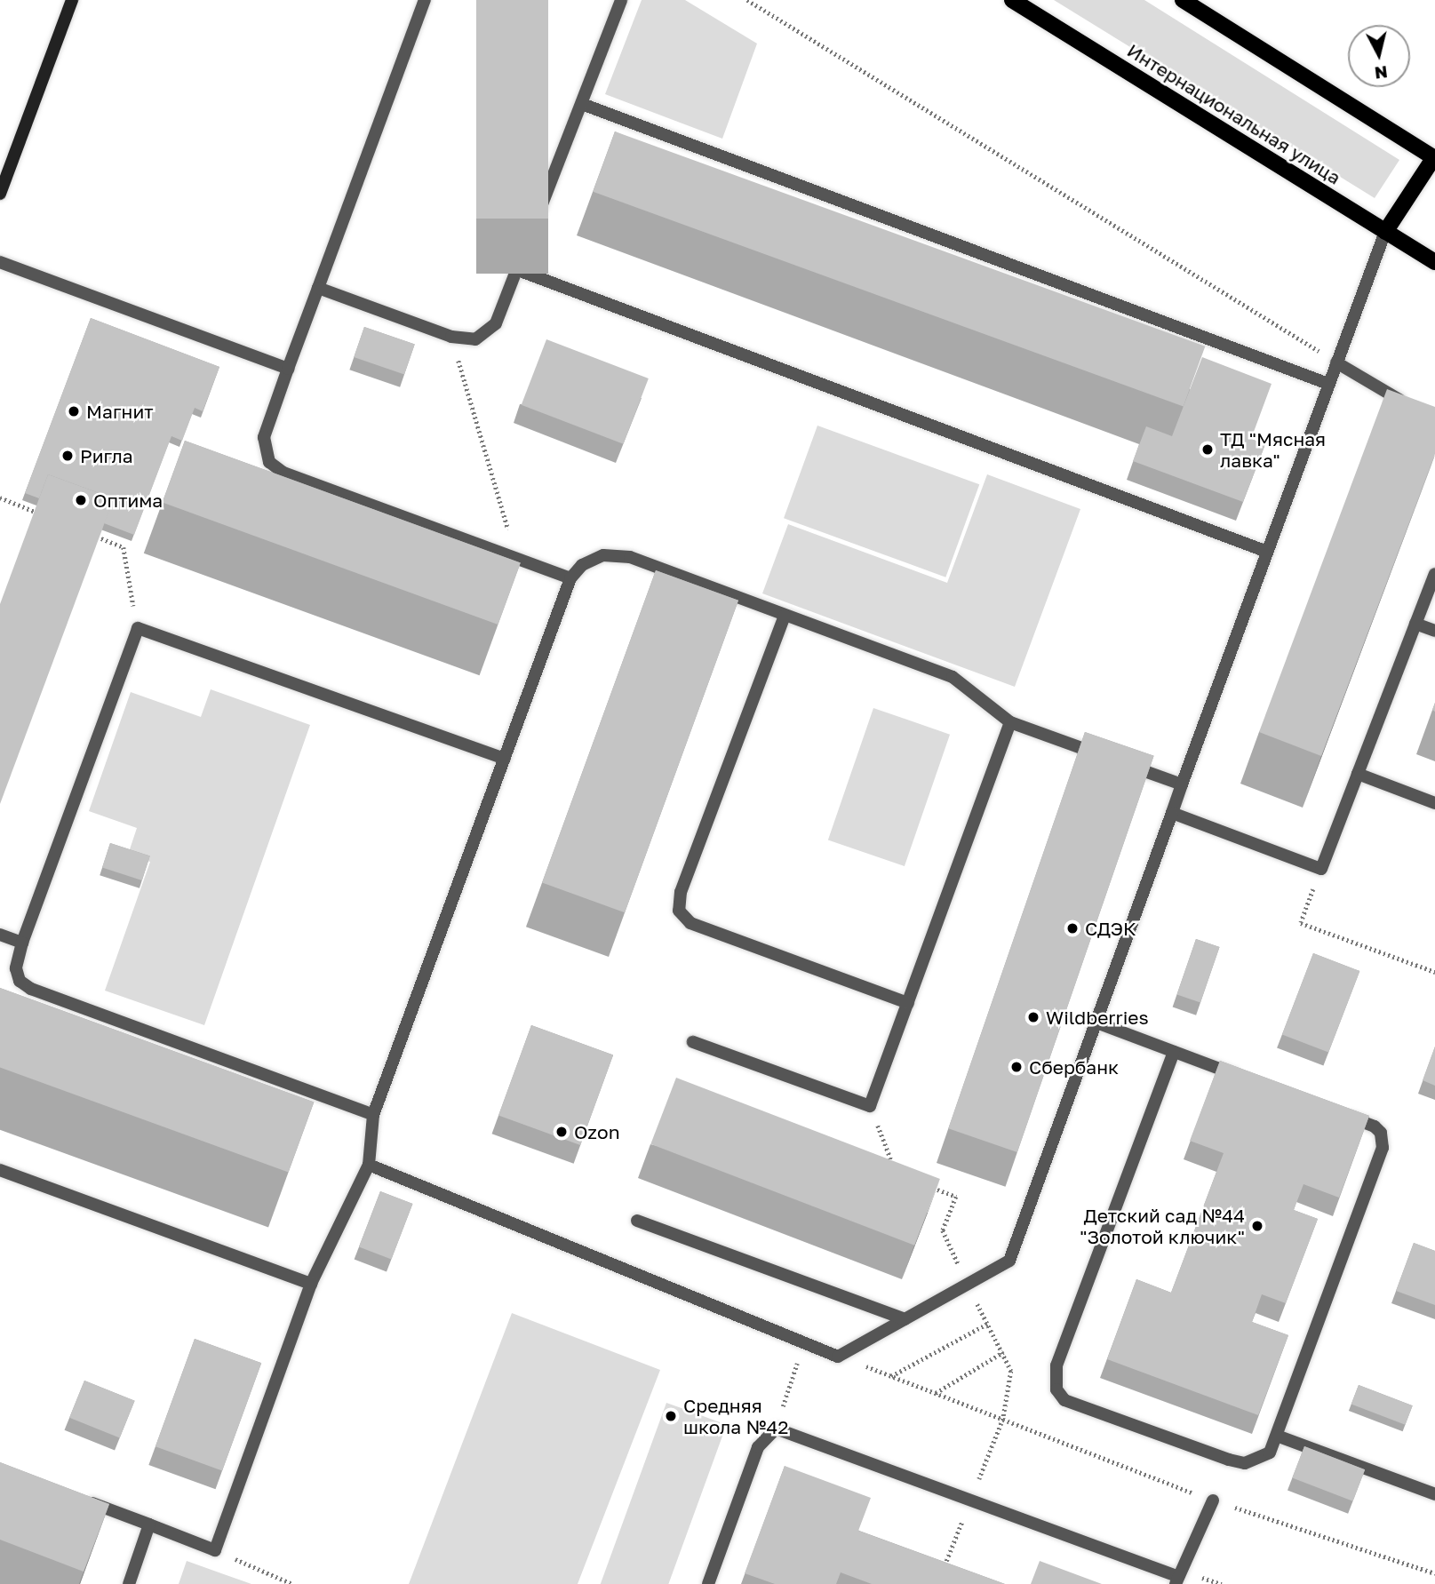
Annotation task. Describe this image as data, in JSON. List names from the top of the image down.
{
  "streets": {
    "main road": ["Интернациональная улица"]
  },
  "places": [
    "Магнит",
    "ТД \"Мясная лавка\"",
    "Ригла",
    "Оптима",
    "СДЭК",
    "Wildberries",
    "Сбербанк",
    "Ozon",
    "Детский сад №44 \"Золотой ключик\"",
    "Средняя школа №42"
  ],
  "north": "bottom"
}
